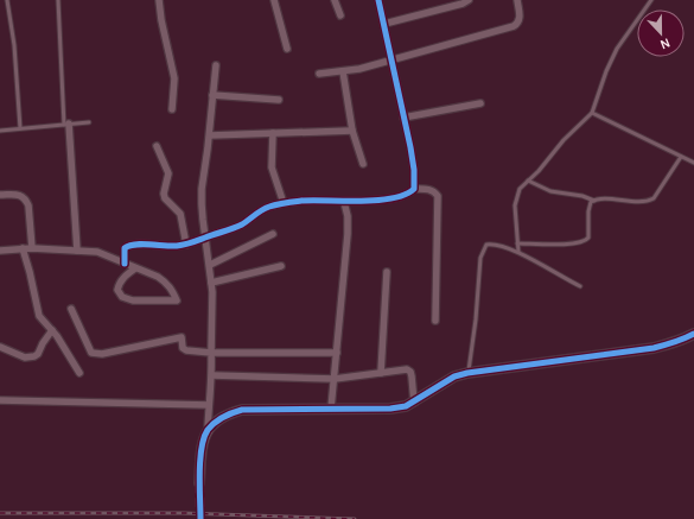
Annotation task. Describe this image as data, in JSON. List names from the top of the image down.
{
  "north": "bottom"
}
